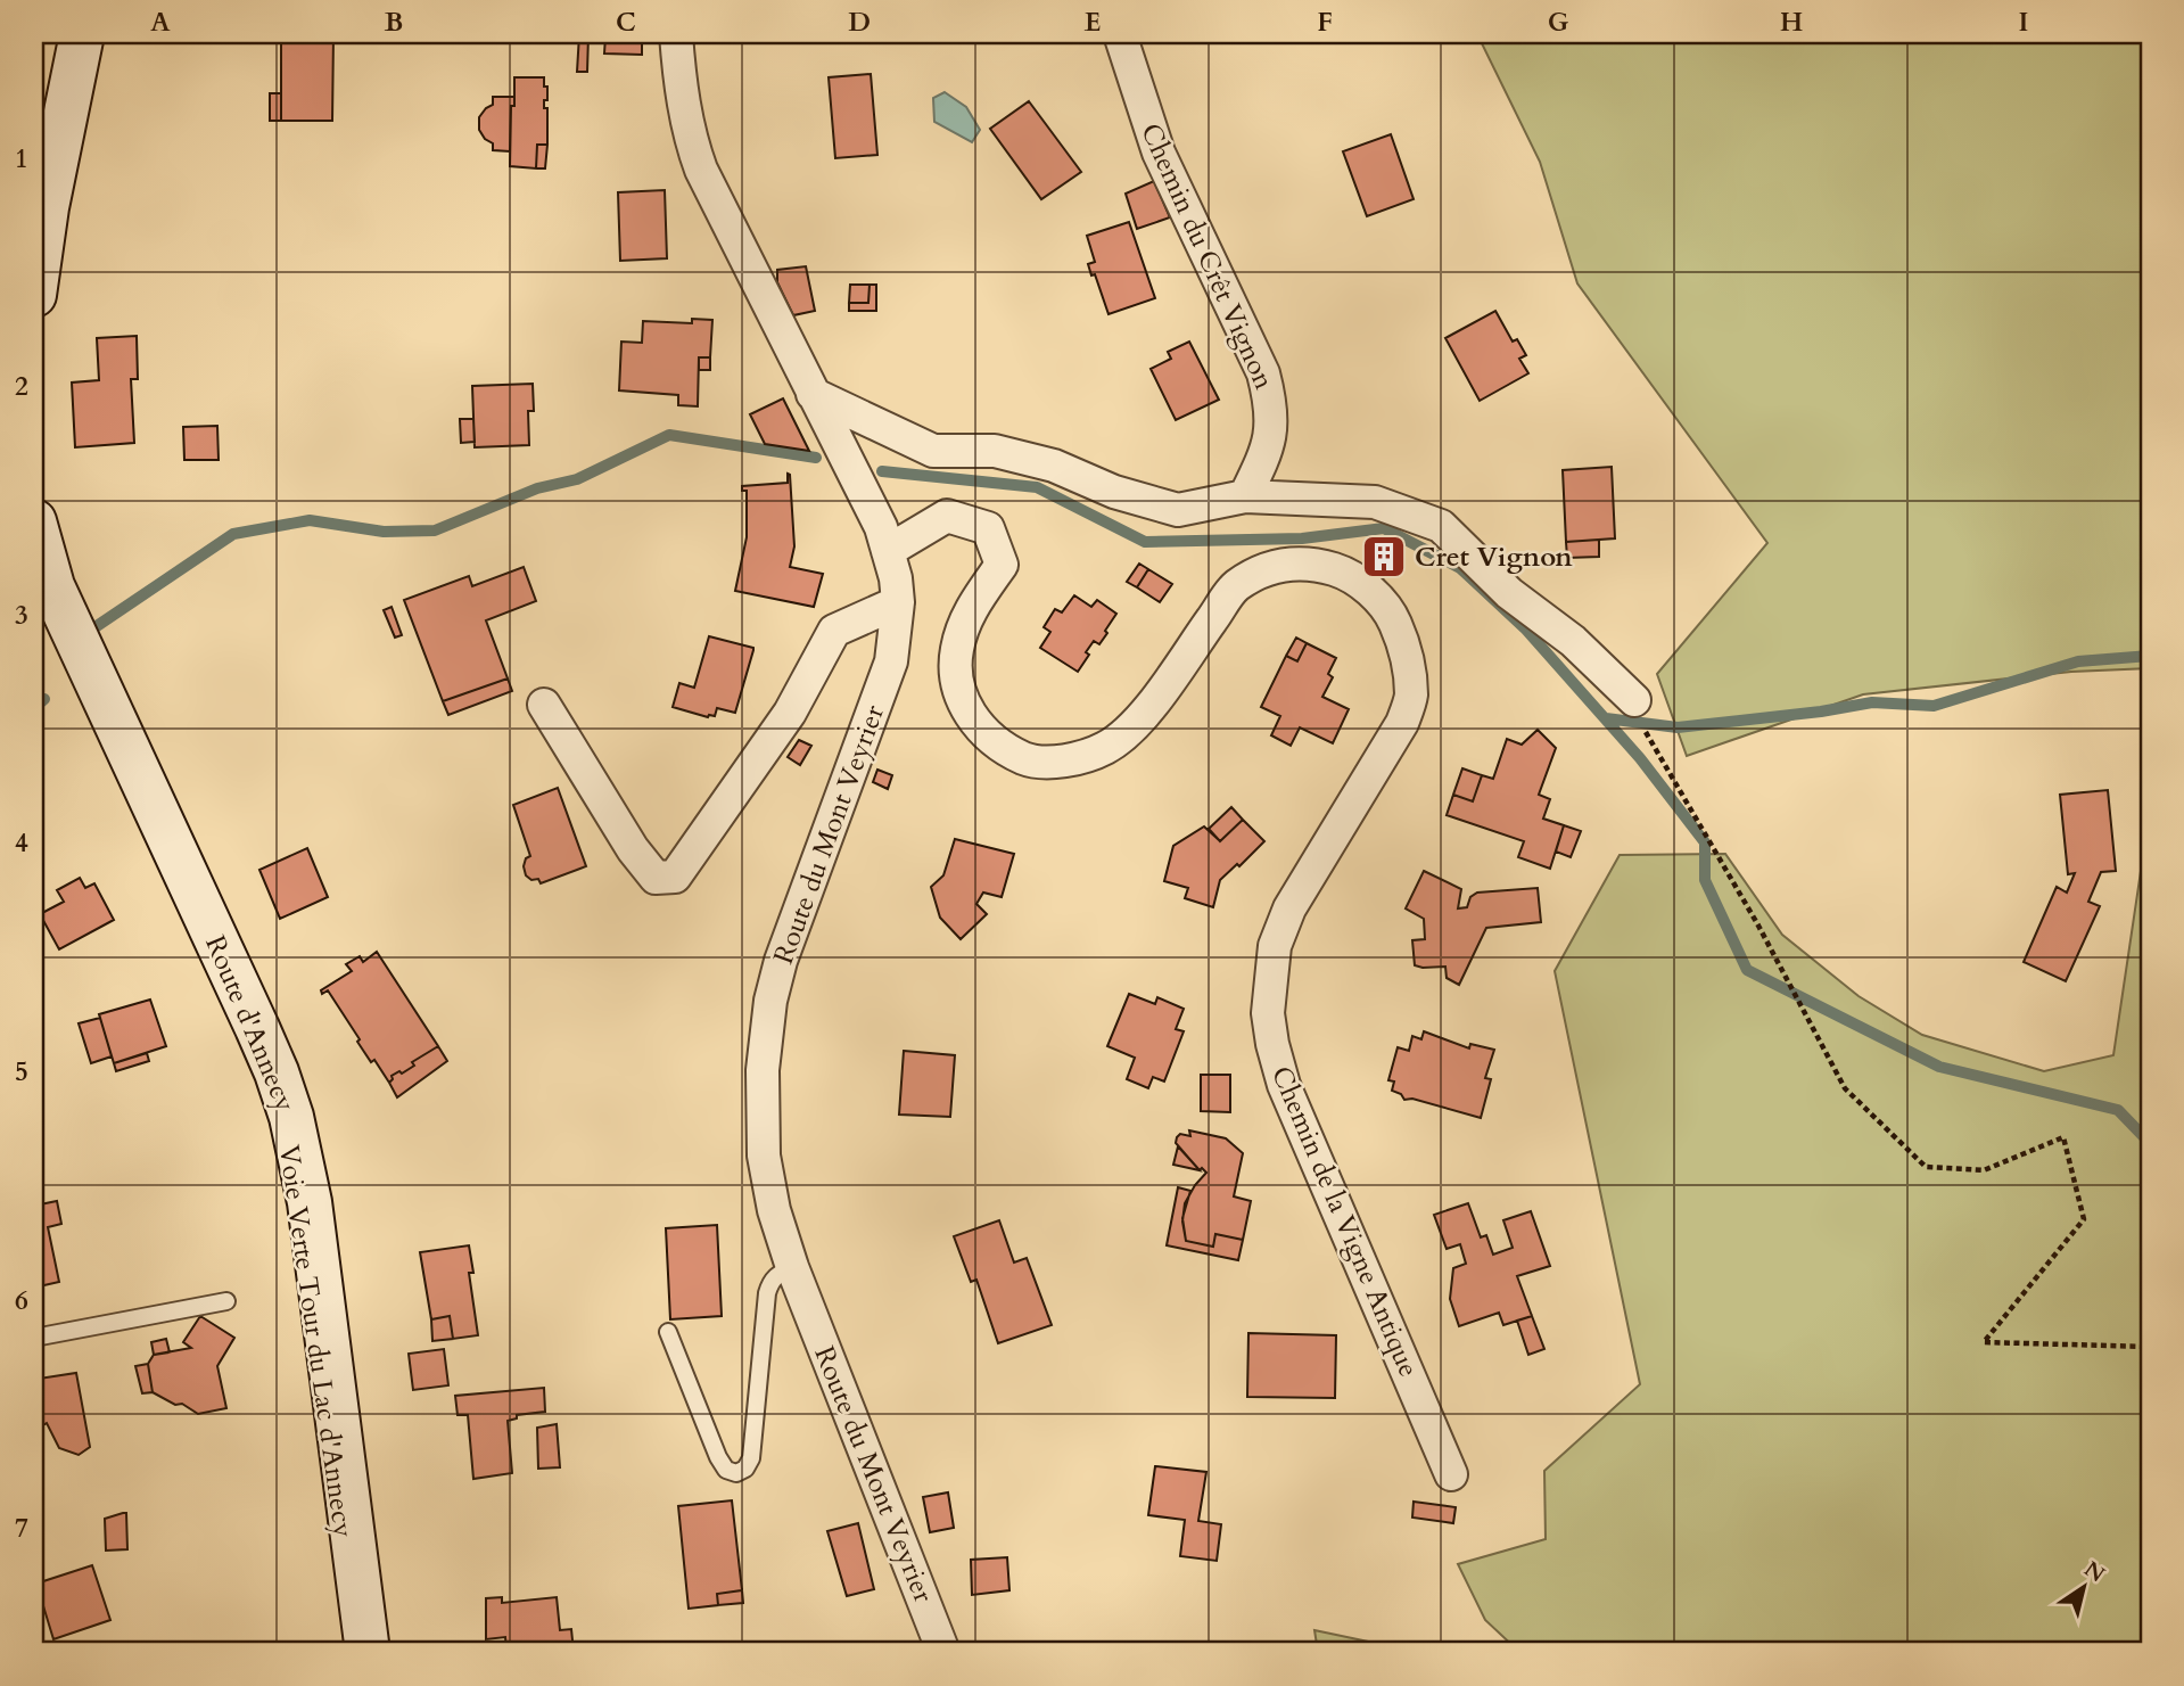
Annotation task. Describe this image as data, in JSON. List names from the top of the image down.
{
  "streets": {
    "main road": ["Route d'Annecy"],
    "street": ["Chemin du Crêt Vignon", "Route du Mont Veyrier", "Chemin de la Vigne Antique"]
  },
  "crossings": [
    ["Route du Mont Veyrier", "Chemin de la Vigne Antique"]
  ],
  "places": {
    "building": ["Cret Vignon"]
  },
  "north": "top right",
  "grid": {
    "columns": [
      "A",
      "B",
      "C",
      "D",
      "E",
      "F",
      "G",
      "H",
      "I"
    ],
    "rows": [
      "1",
      "2",
      "3",
      "4",
      "5",
      "6",
      "7"
    ]
  }
}
